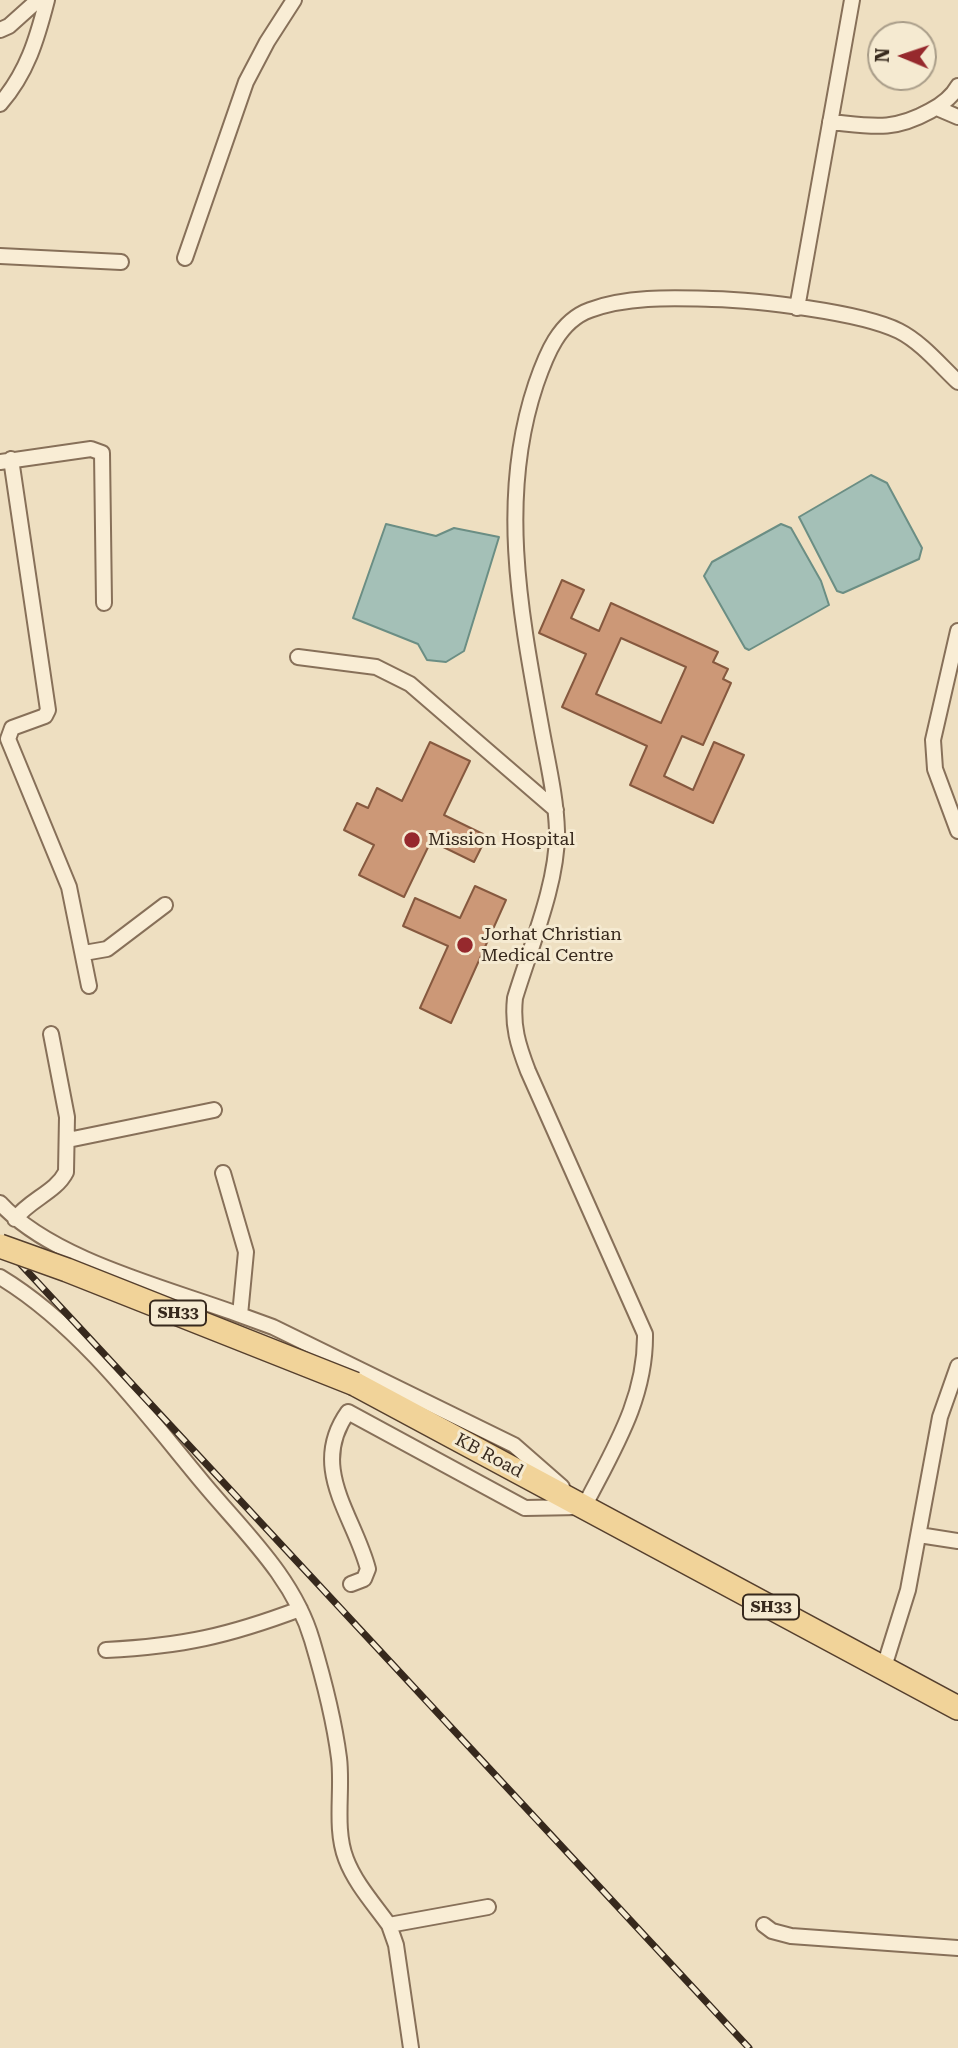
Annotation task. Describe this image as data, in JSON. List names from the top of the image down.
{
  "streets": {
    "main road": ["SH33", "KB Road"]
  },
  "places": ["Mission Hospital", "Jorhat Christian Medical Centre"],
  "north": "left"
}
